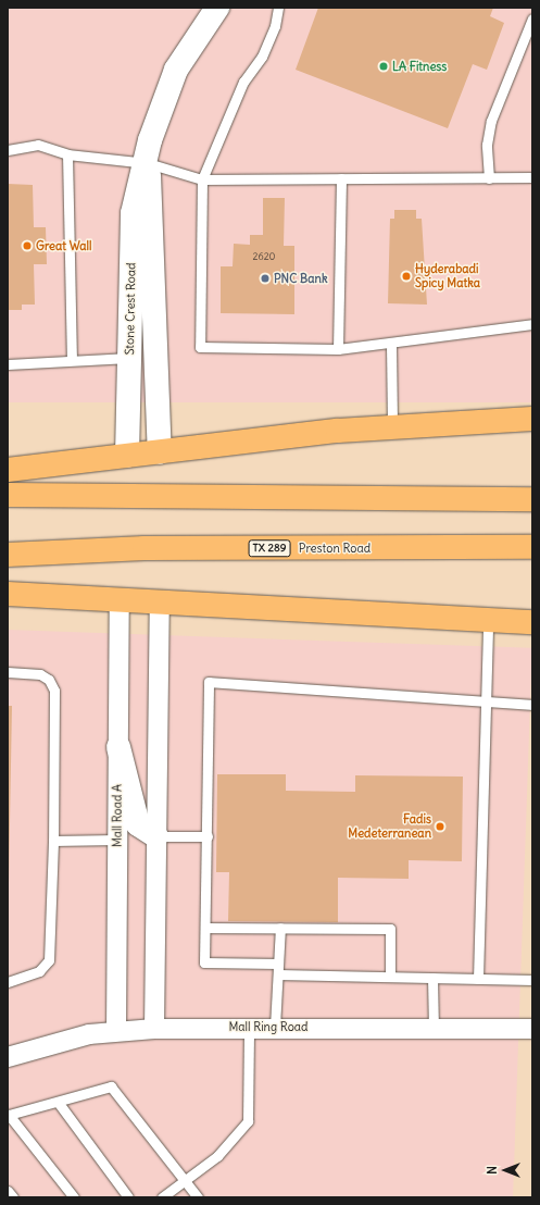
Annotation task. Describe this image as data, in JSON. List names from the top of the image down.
{
  "streets": {
    "main road": ["TX 289", "Preston Road"],
    "street": ["Stone Crest Road", "Mall Road A", "Mall Ring Road"]
  },
  "crossings": [
    ["Mall Road A", "Mall Ring Road"]
  ],
  "places": [
    "LA Fitness",
    "Great Wall",
    "Hyderabadi Spicy Matka",
    "PNC Bank",
    "Fadis Medeterranean"
  ],
  "house_numbers": ["2620"],
  "north": "left"
}
